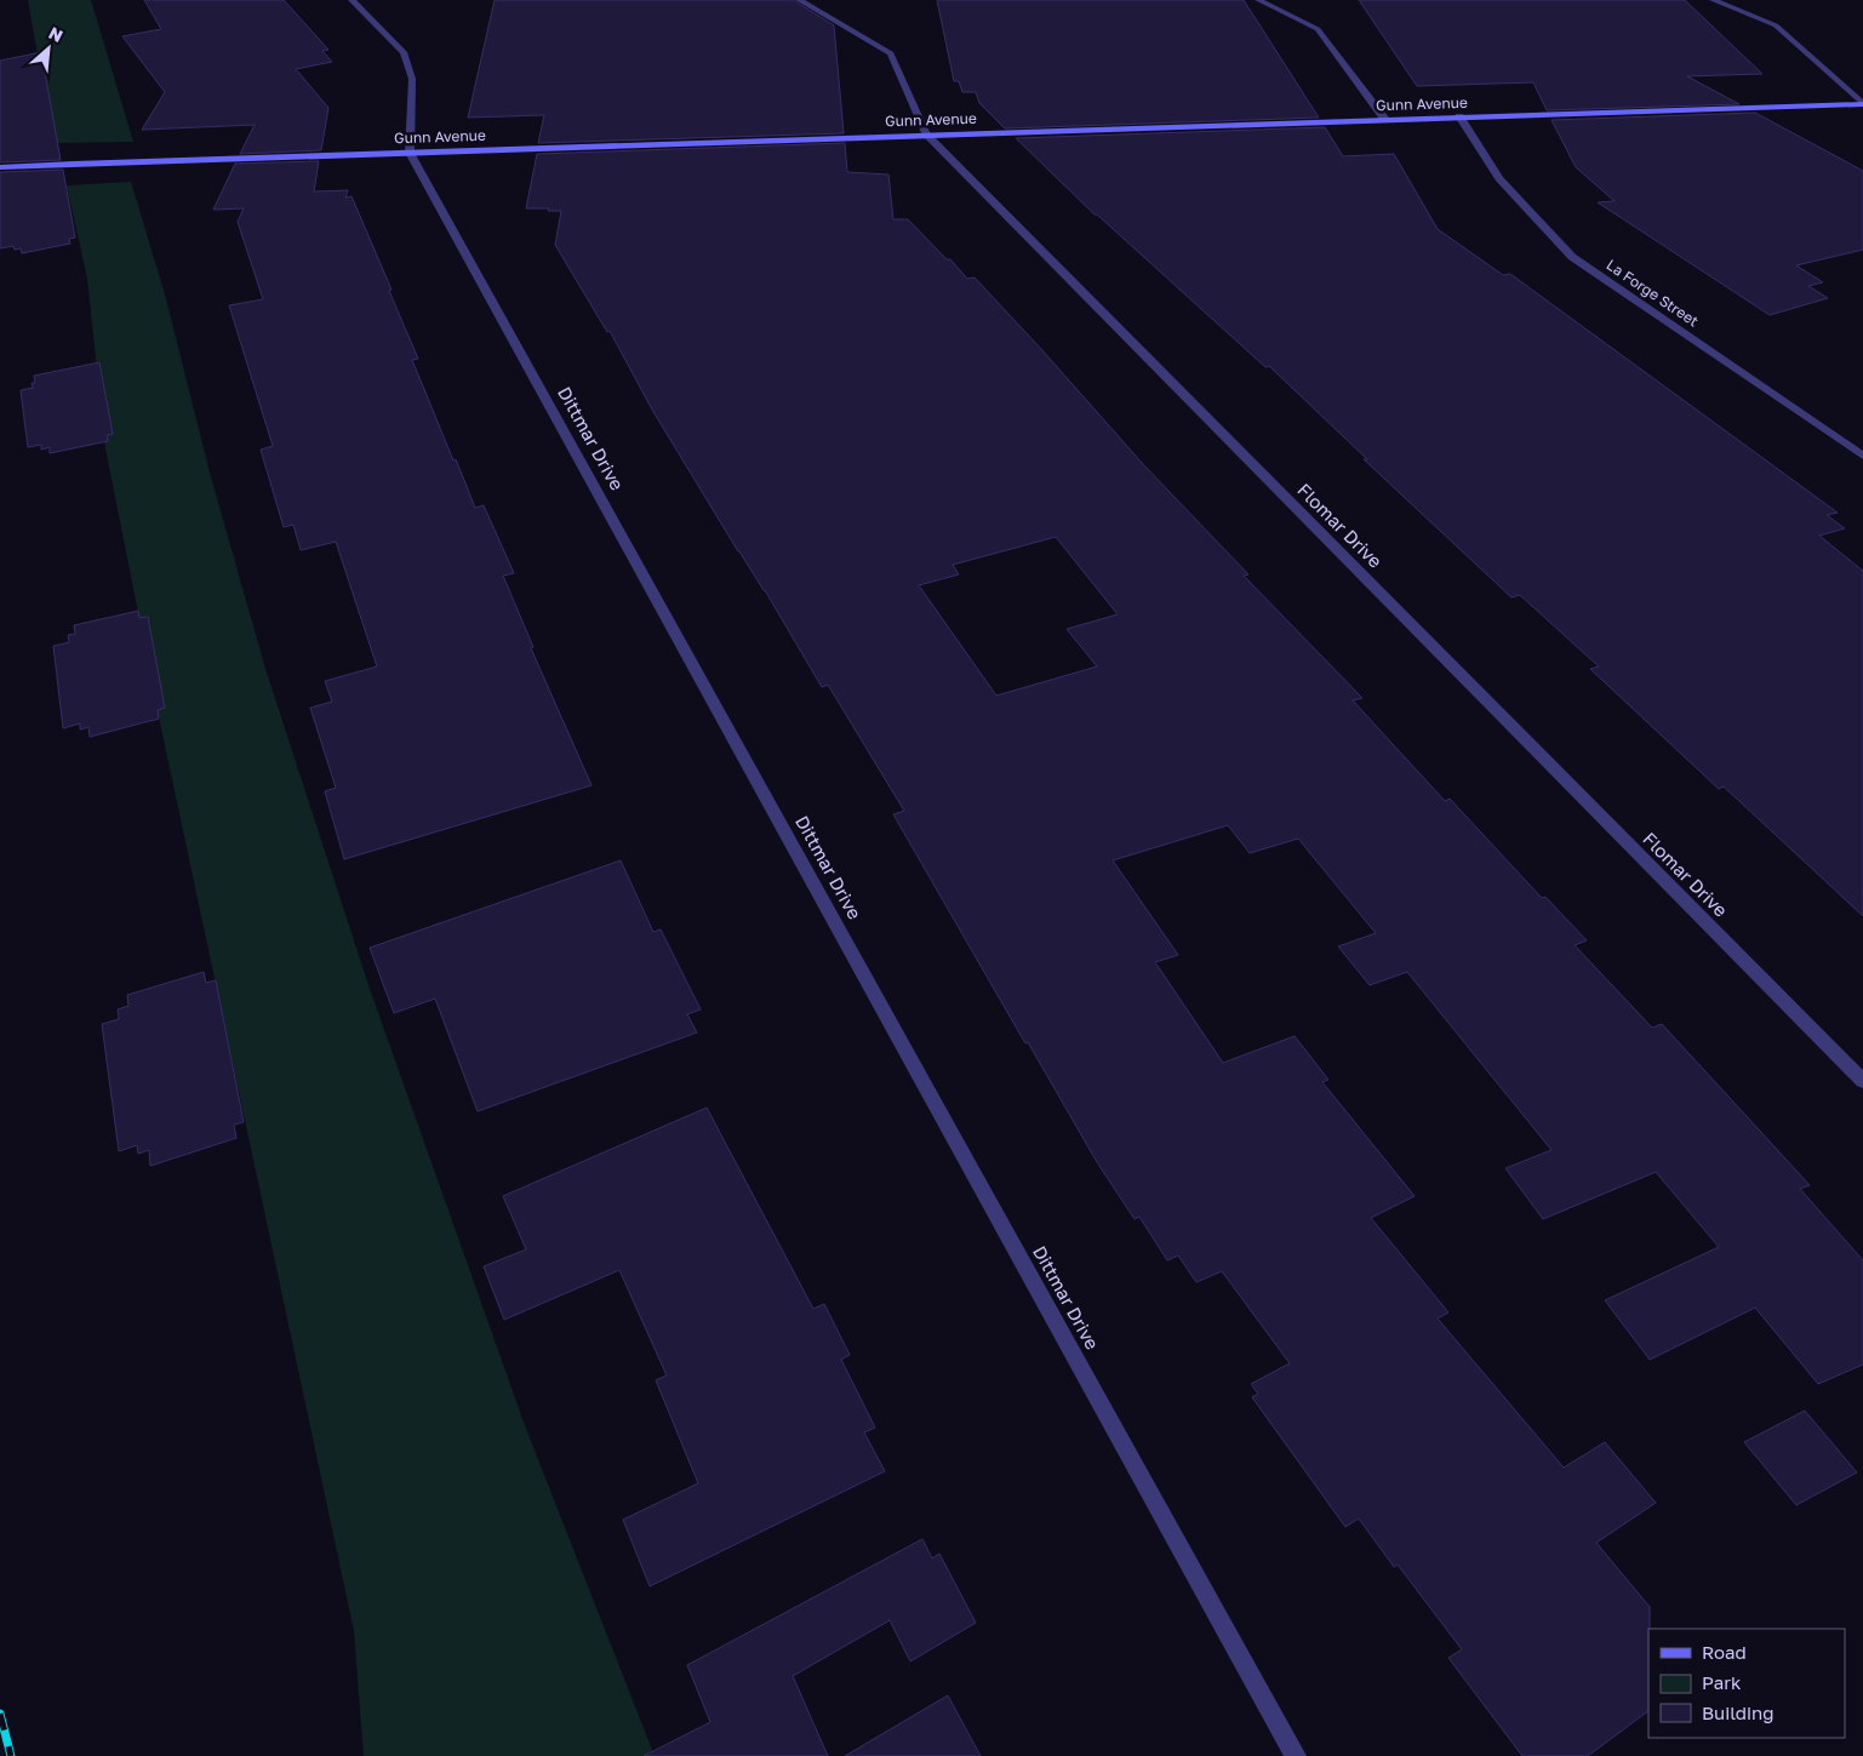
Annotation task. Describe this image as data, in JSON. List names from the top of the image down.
{
  "streets": {
    "street": [
      "Gunn Avenue",
      "La Forge Street",
      "Dittmar Drive",
      "Flomar Drive"
    ]
  },
  "crossings": [
    ["Gunn Avenue", "La Forge Street"],
    ["Gunn Avenue", "Dittmar Drive"],
    ["Gunn Avenue", "Flomar Drive"]
  ],
  "legend": ["Road", "Park", "Building"],
  "north": "top right"
}
